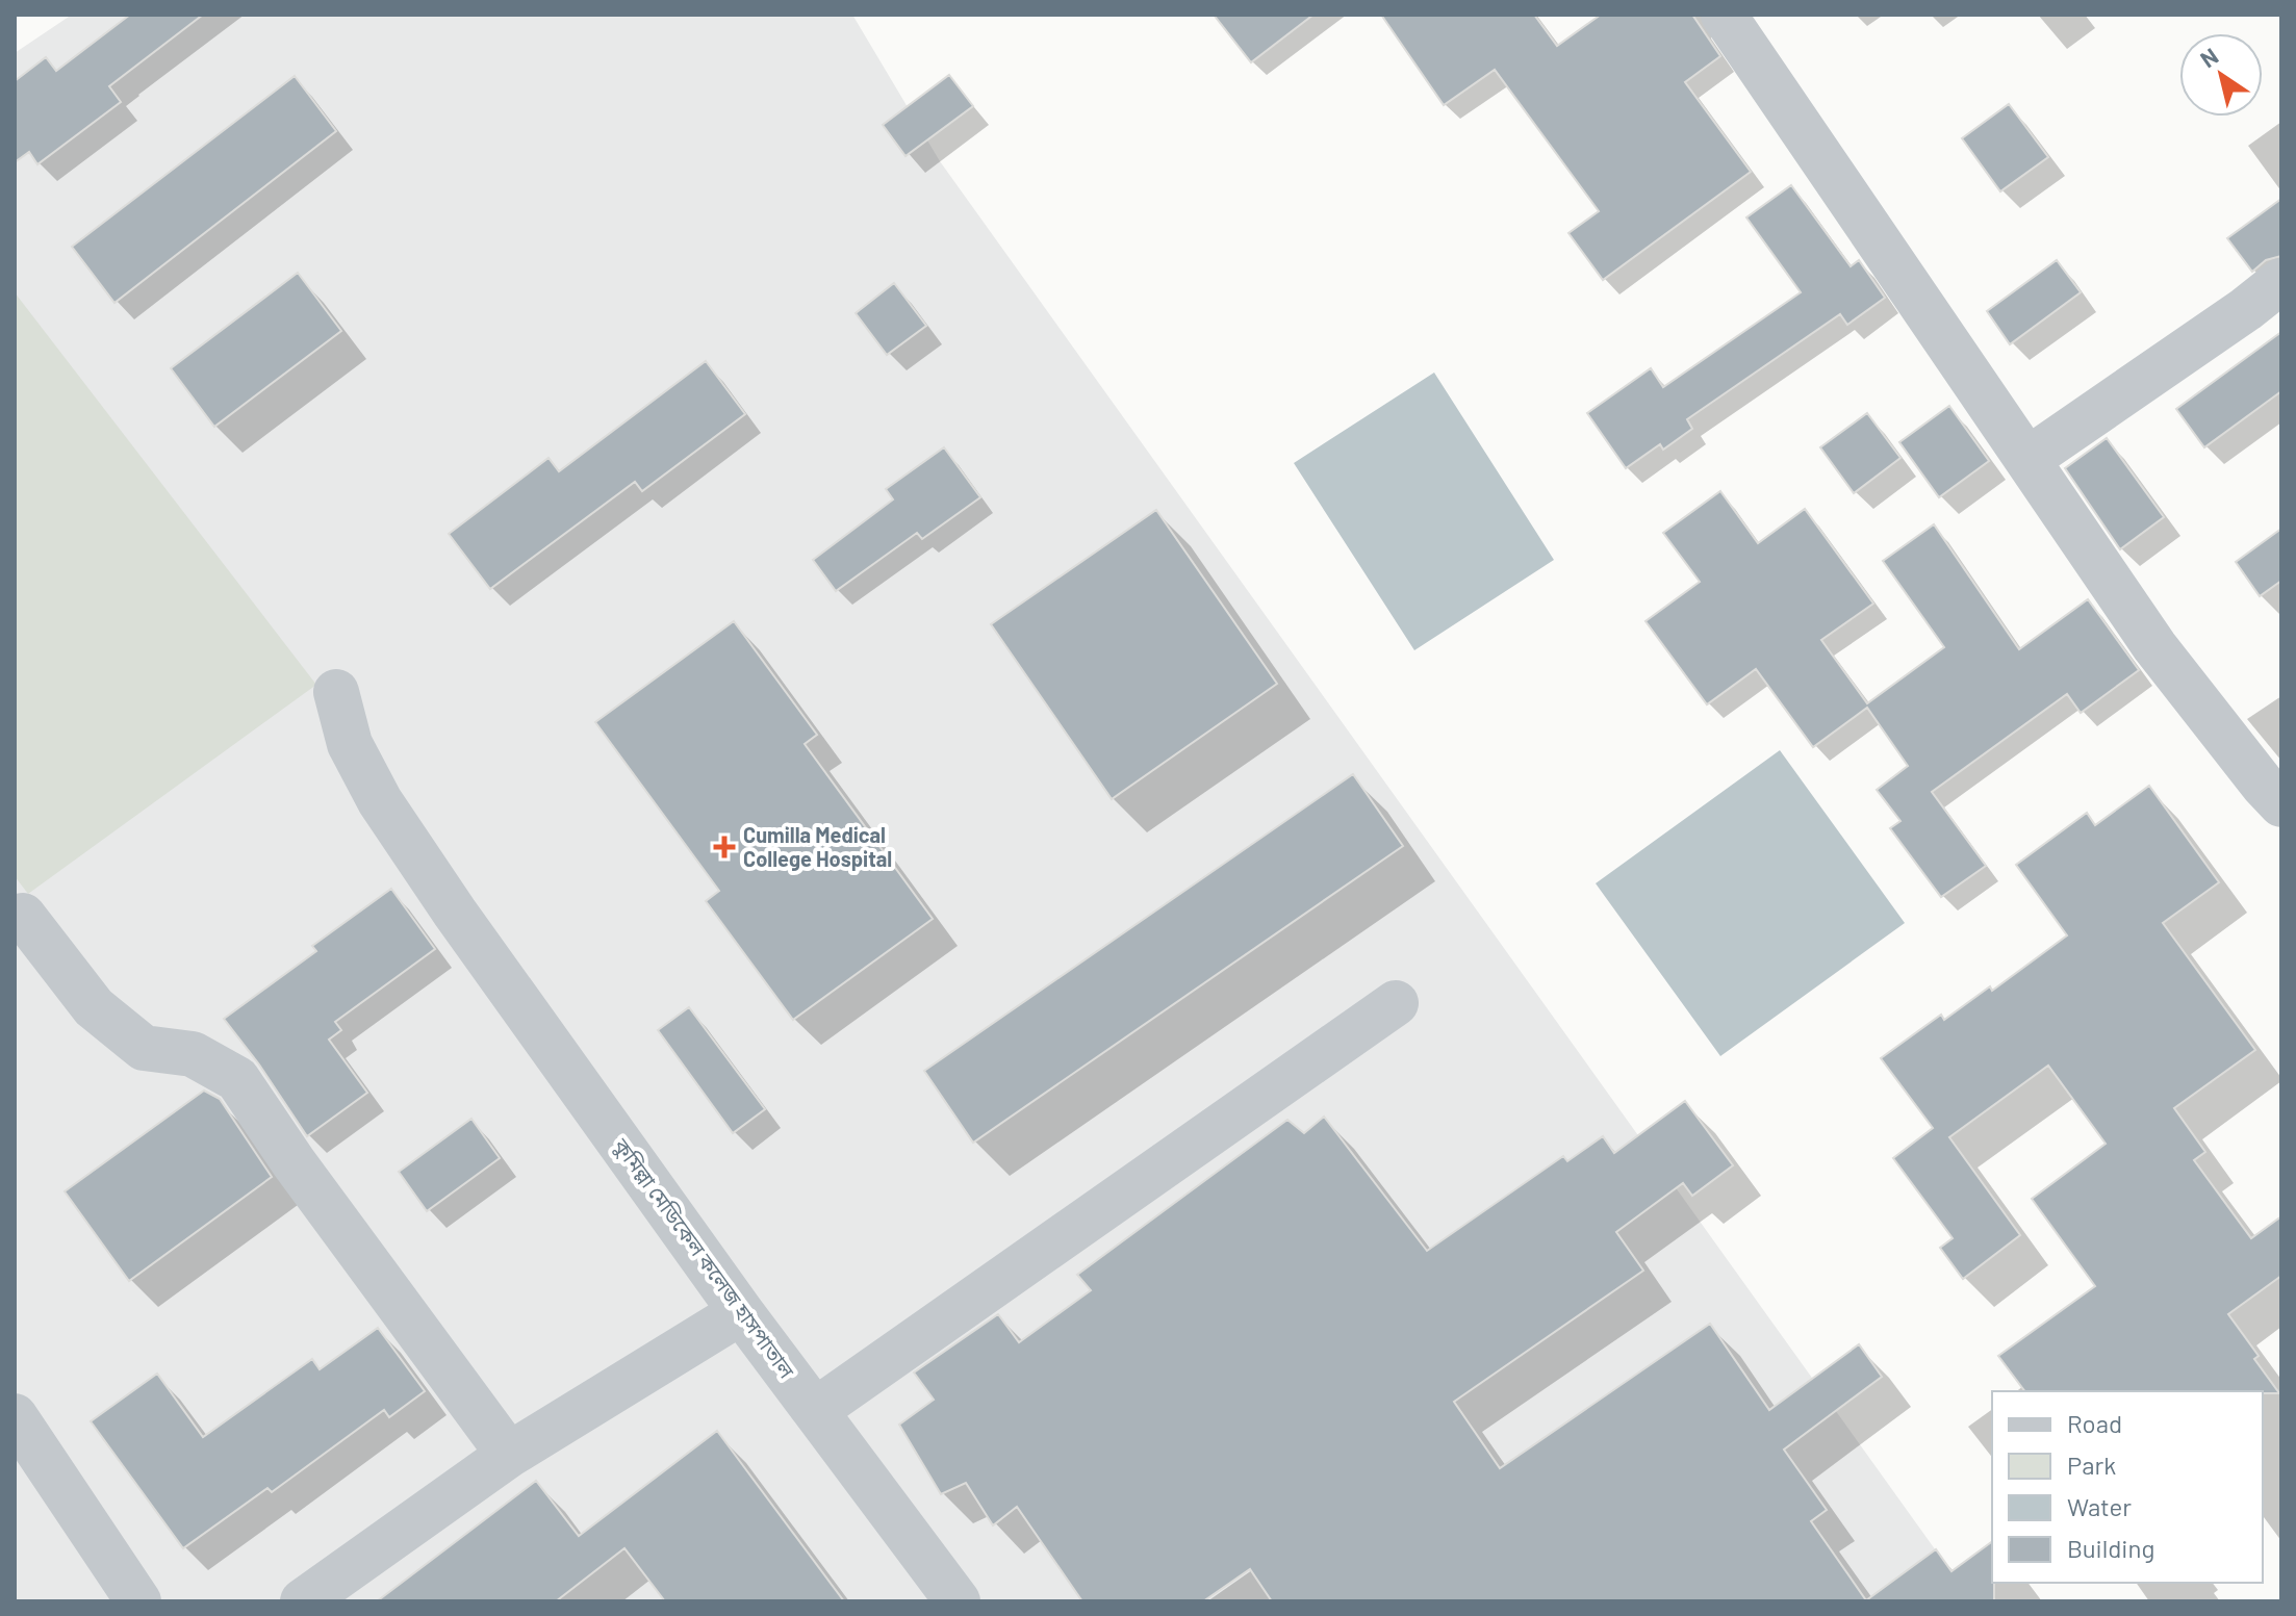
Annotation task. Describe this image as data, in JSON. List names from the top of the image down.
{
  "streets": {
    "street": ["কুমিল্লা মেডিকেল কলেজ হাসপাতাল"]
  },
  "places": {
    "health": ["Cumilla Medical College Hospital"]
  },
  "legend": [
    "Road",
    "Park",
    "Water",
    "Building"
  ],
  "north": "top left"
}
